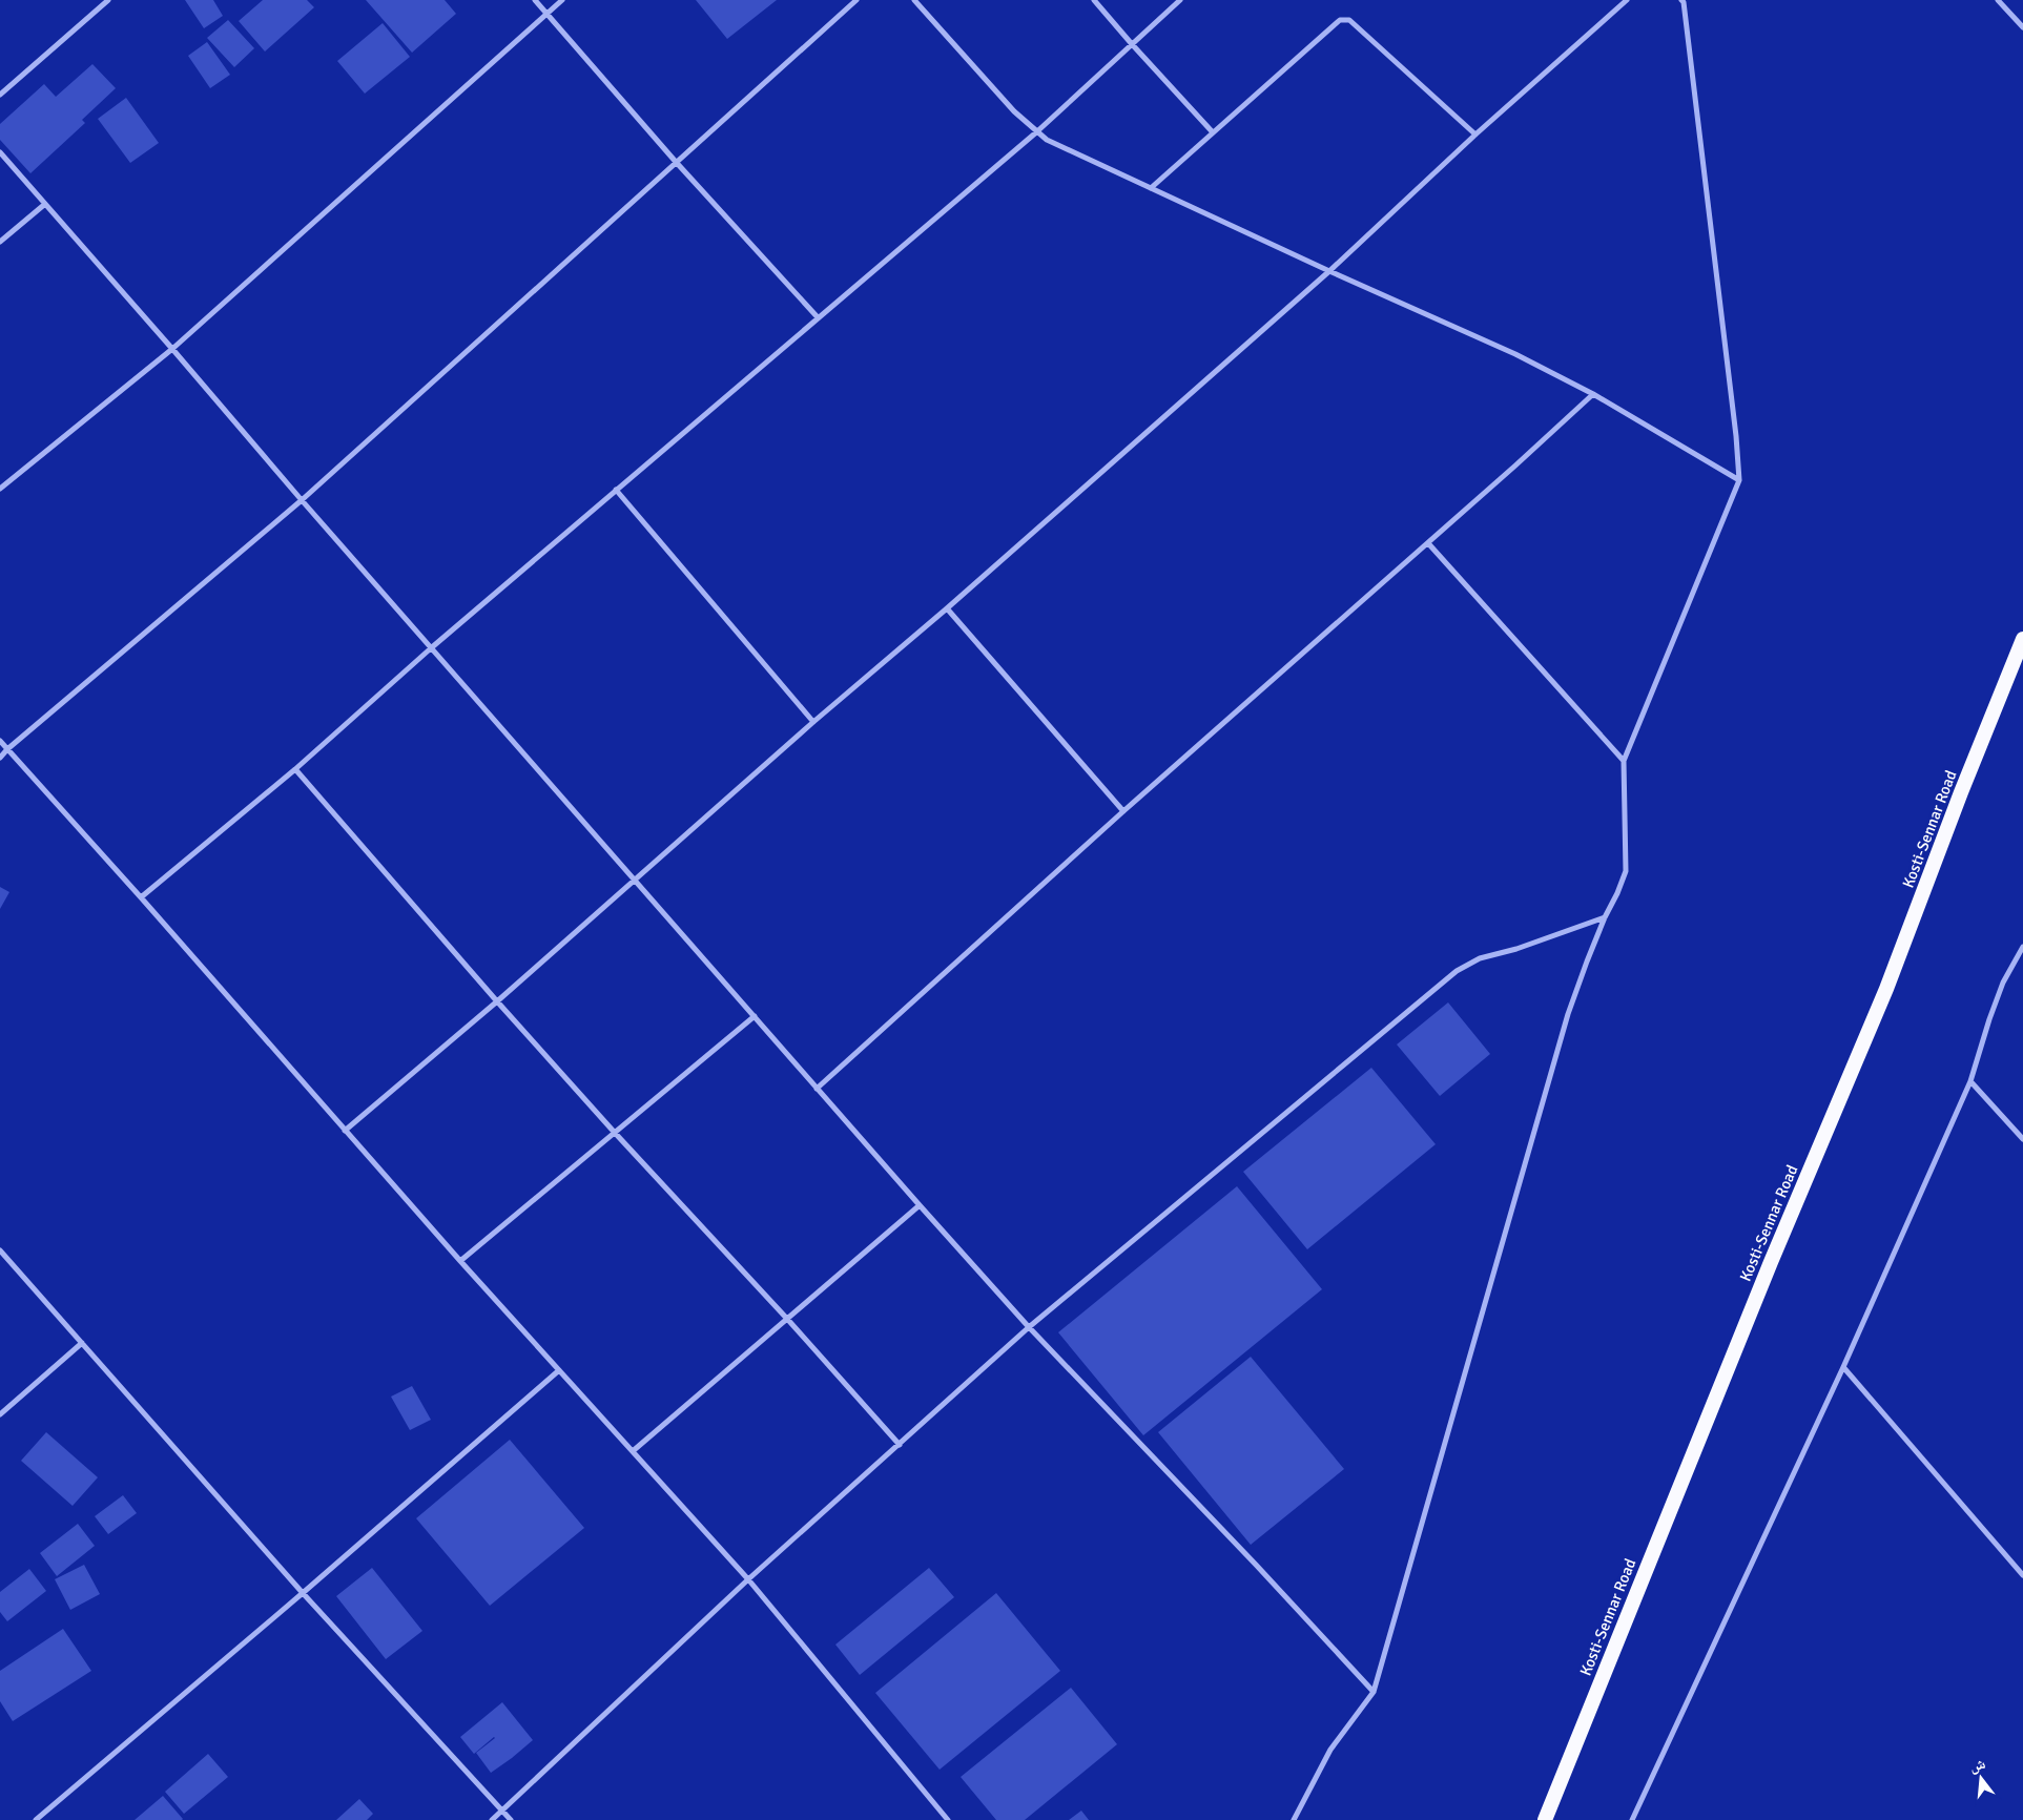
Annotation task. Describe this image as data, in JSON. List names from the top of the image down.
{
  "streets": {
    "highway": ["Kosti-Sennar Road"]
  },
  "north": "top"
}
